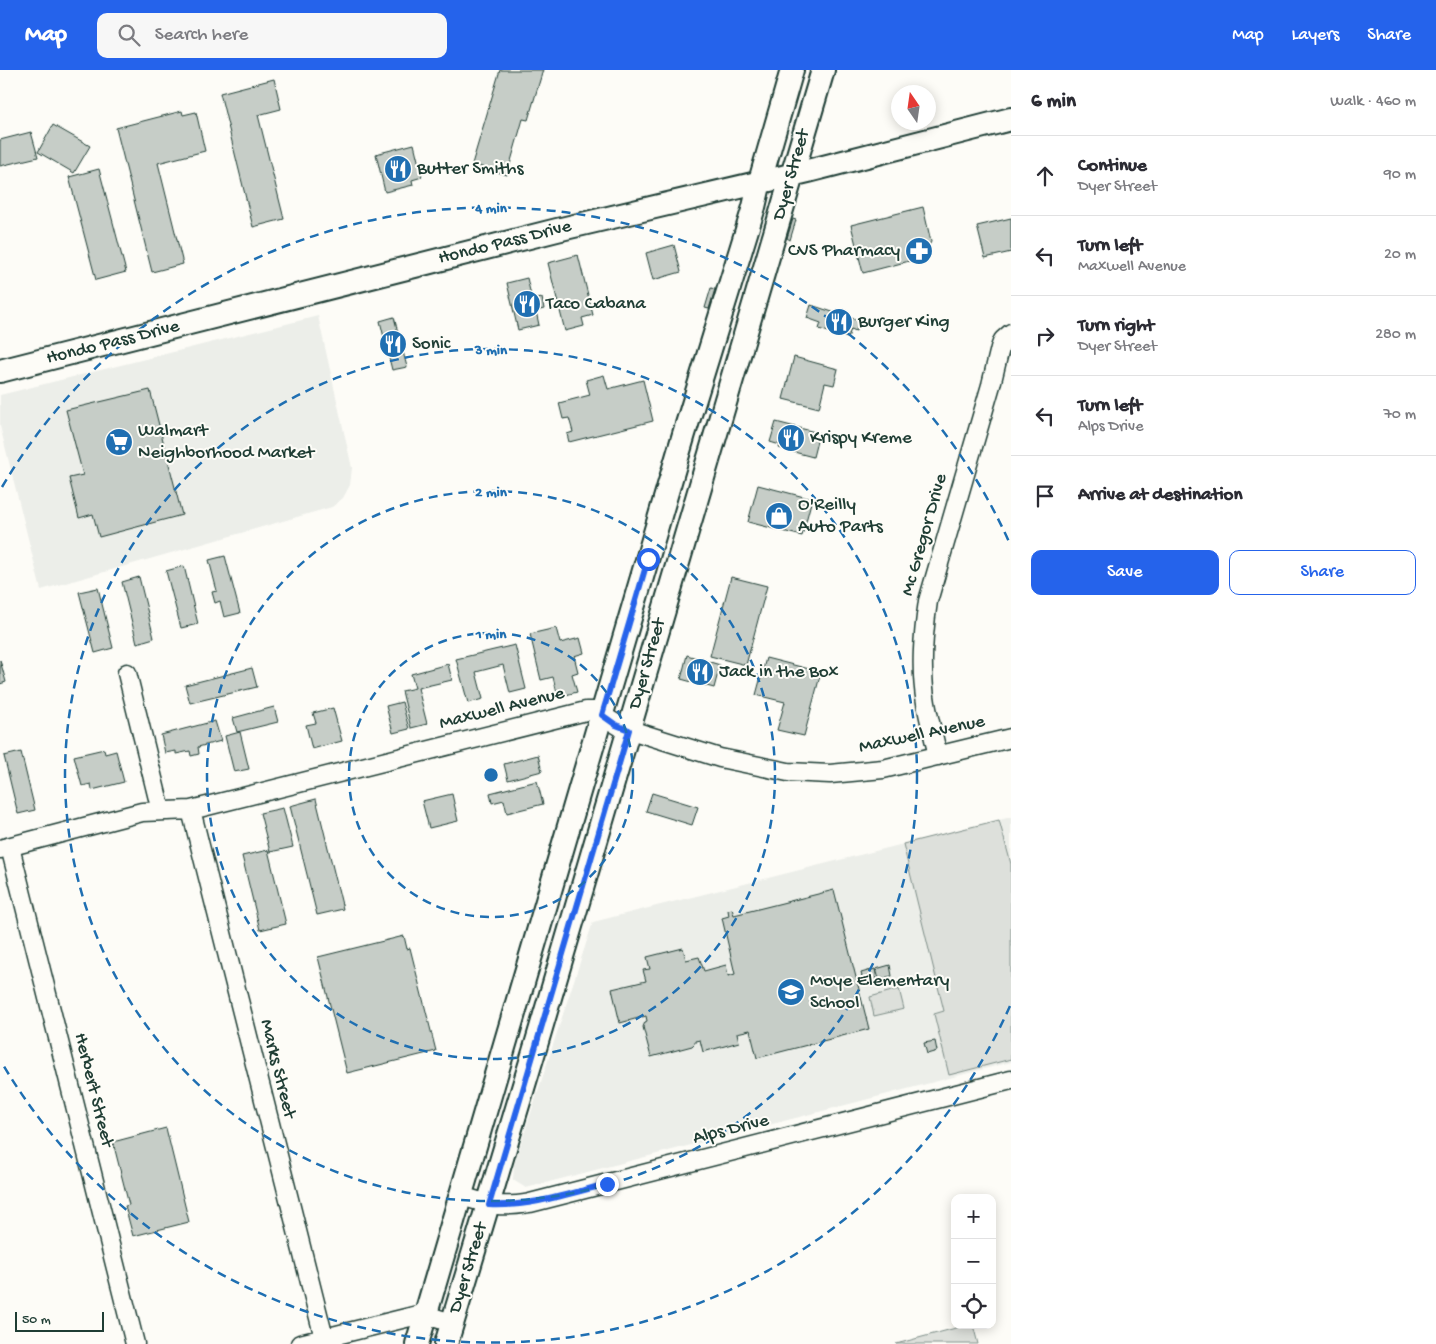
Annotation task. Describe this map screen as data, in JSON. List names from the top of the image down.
{
  "streets": {
    "main road": ["Dyer Street", "Hondo Pass Drive"],
    "street": [
      "Mc Gregor Drive",
      "Maxwell Avenue",
      "Marks Street",
      "Herbert Street",
      "Alps Drive"
    ]
  },
  "crossings": [
    ["Dyer Street", "Hondo Pass Drive"],
    ["Dyer Street", "Maxwell Avenue"],
    ["Dyer Street", "Alps Drive"],
    ["Mc Gregor Drive", "Maxwell Avenue"],
    ["Maxwell Avenue", "Marks Street"],
    ["Maxwell Avenue", "Herbert Street"]
  ],
  "places": {
    "restaurant": [
      "Butter Smiths",
      "Taco Cabana",
      "Burger King",
      "Sonic",
      "Krispy Kreme",
      "Jack in the Box"
    ],
    "pharmacy": ["CVS Pharmacy"],
    "supermarket": ["Walmart Neighborhood Market"],
    "shop": ["O'Reilly Auto Parts"],
    "school or university": ["Moye Elementary School"]
  },
  "scale_bar": "50 m",
  "north": "top",
  "page": {
    "header": "Map",
    "search": "Search here",
    "nav": ["Map", "Layers", "Share"],
    "heading": ["6 min", "Walk · 460 m"],
    "list": [
      ["Continue", "Dyer Street", "90 m"],
      ["Turn left", "Maxwell Avenue", "20 m"],
      ["Turn right", "Dyer Street", "280 m"],
      ["Turn left", "Alps Drive", "70 m"],
      "Arrive at destination"
    ],
    "buttons": ["Save", "Share"],
    "map_buttons": ["+", "−"],
    "scale": "50 m"
  },
  "rings": [
    "4 min",
    "3 min",
    "2 min",
    "1 min"
  ]
}
